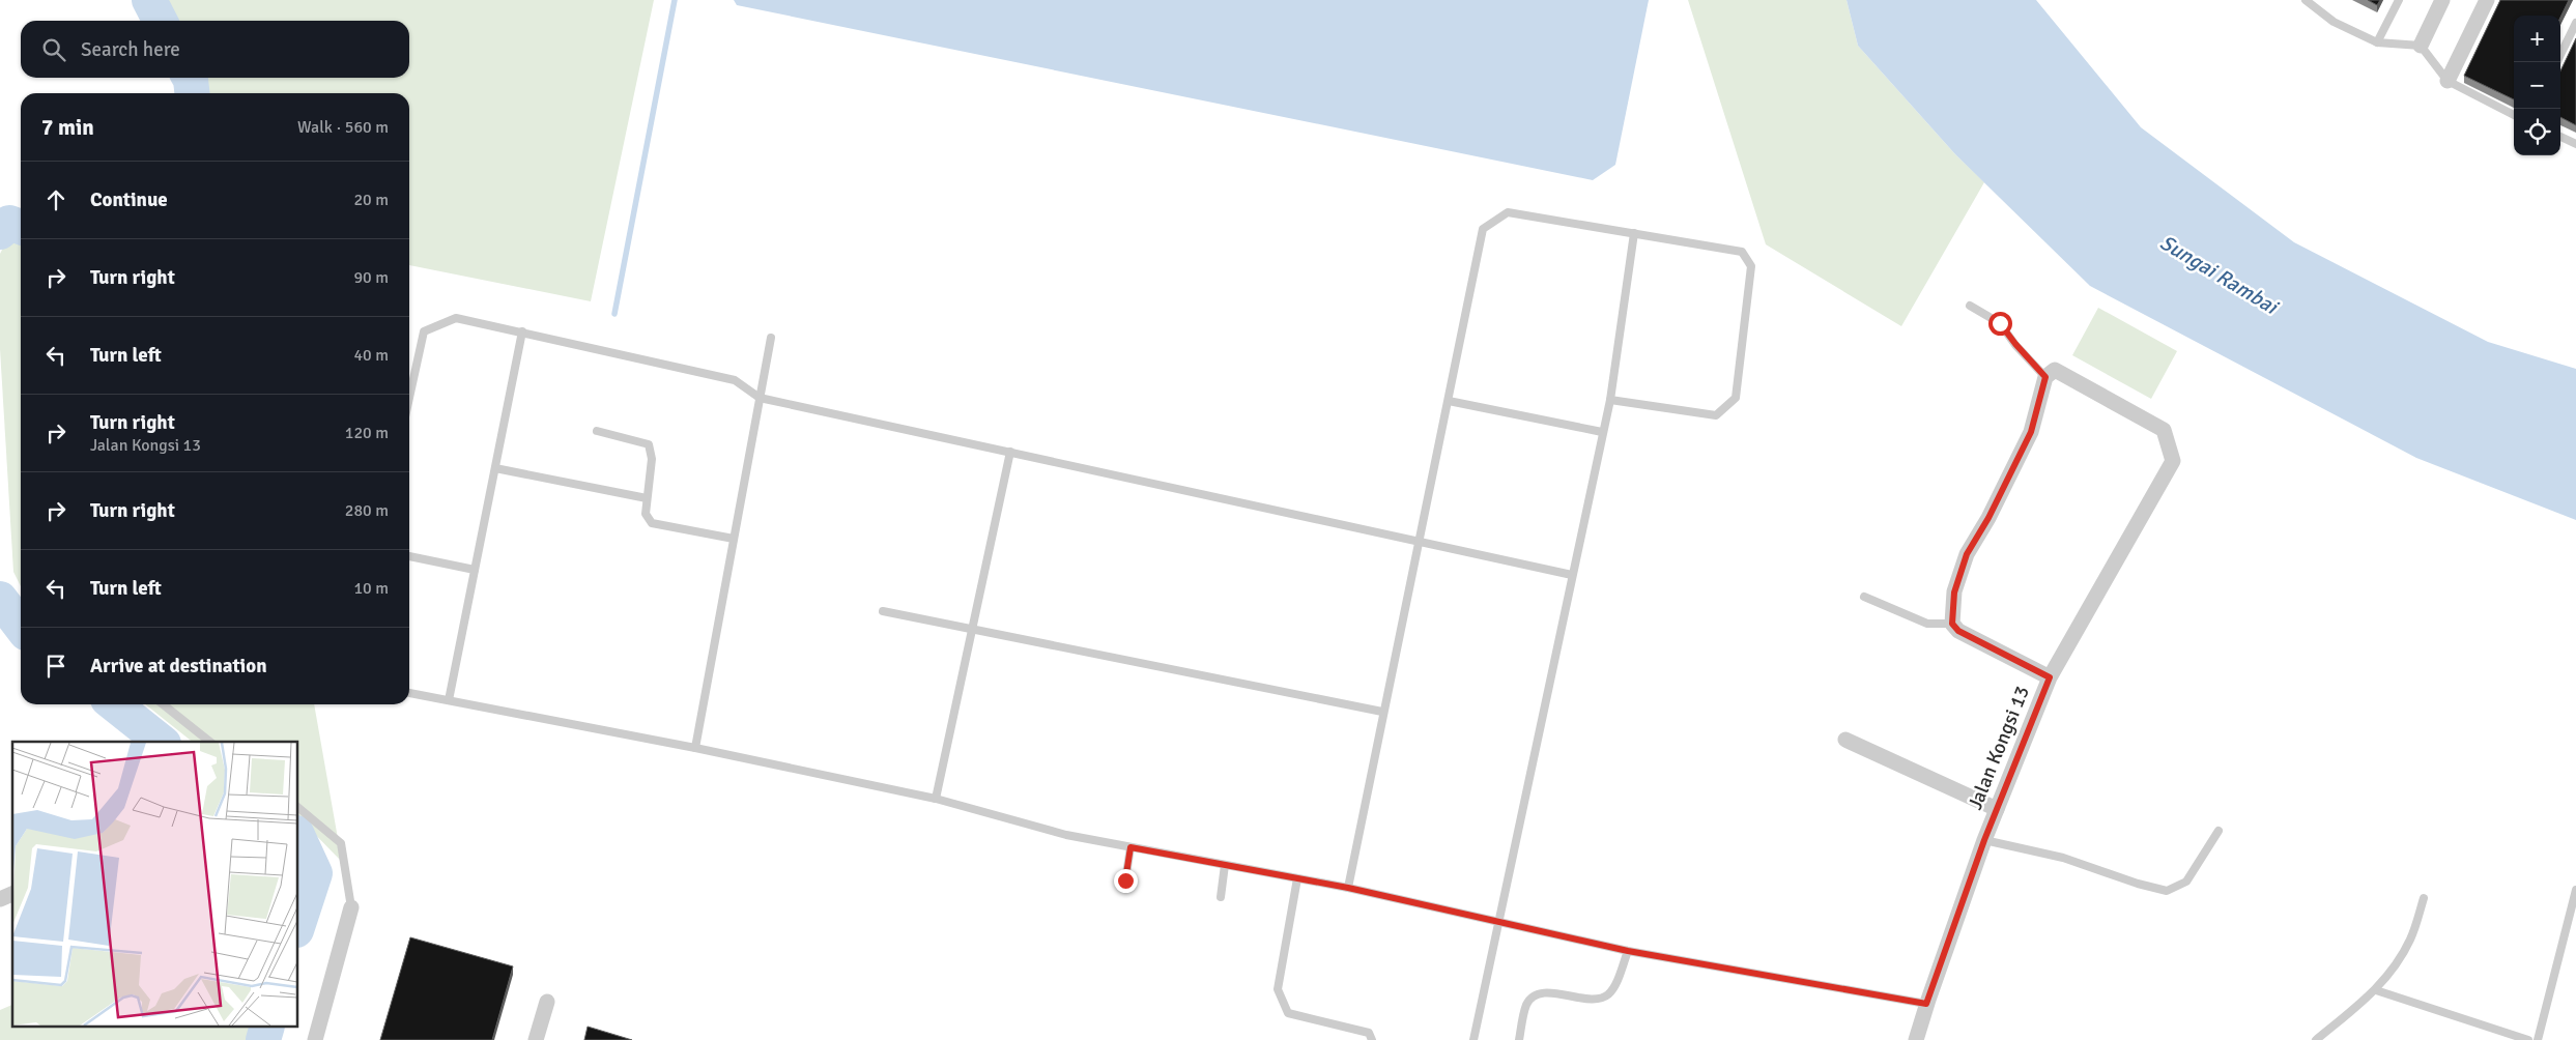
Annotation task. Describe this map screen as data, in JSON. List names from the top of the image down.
{
  "streets": {
    "street": ["Jalan Kongsi 13"]
  },
  "water": ["Sungai Rambai"],
  "page": {
    "map_buttons": ["+", "−"],
    "search": "Search here",
    "heading": ["7 min", "Walk · 560 m"],
    "list": [
      ["Continue", "20 m"],
      ["Turn right", "90 m"],
      ["Turn left", "40 m"],
      ["Turn right", "Jalan Kongsi 13", "120 m"],
      ["Turn right", "280 m"],
      ["Turn left", "10 m"],
      "Arrive at destination"
    ]
  }
}
